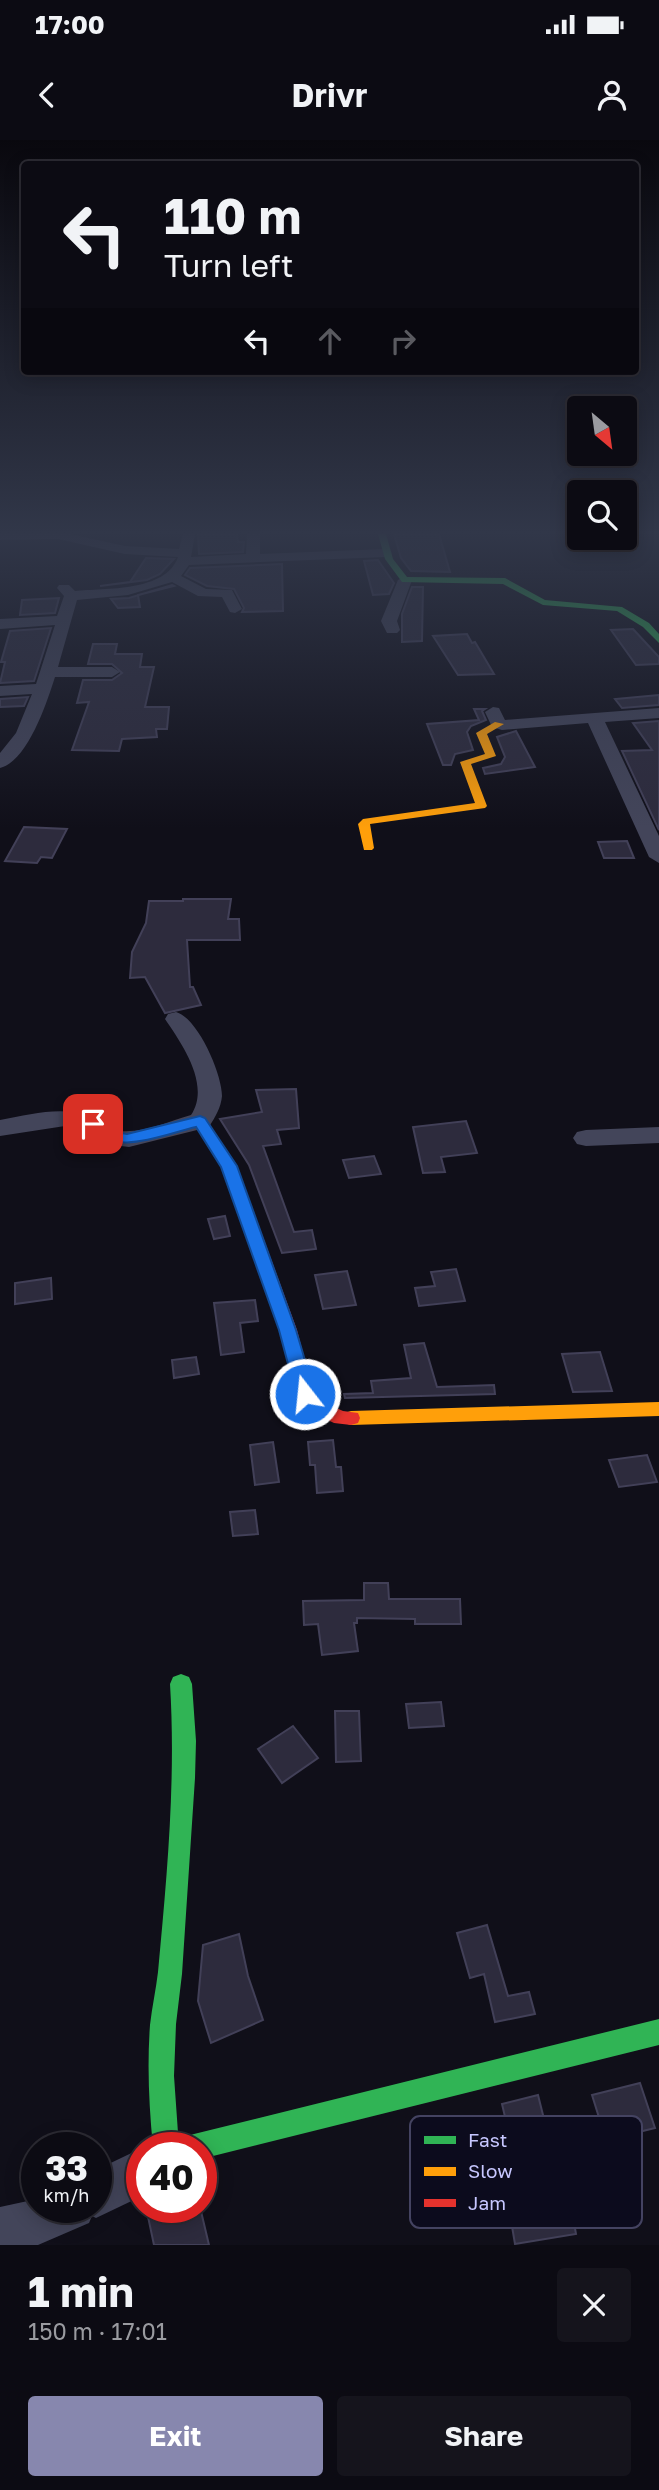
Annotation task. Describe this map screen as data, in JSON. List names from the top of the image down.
{
  "legend": ["Fast", "Slow", "Jam"],
  "north": "bottom right",
  "page": {
    "status": "17:00",
    "header": "Drivr",
    "turn": ["110 m", "Turn left"],
    "speed": "33 km/h",
    "limit": "40",
    "heading": ["1 min", "150 m · 17:01"],
    "buttons": ["Exit", "Share"]
  }
}
